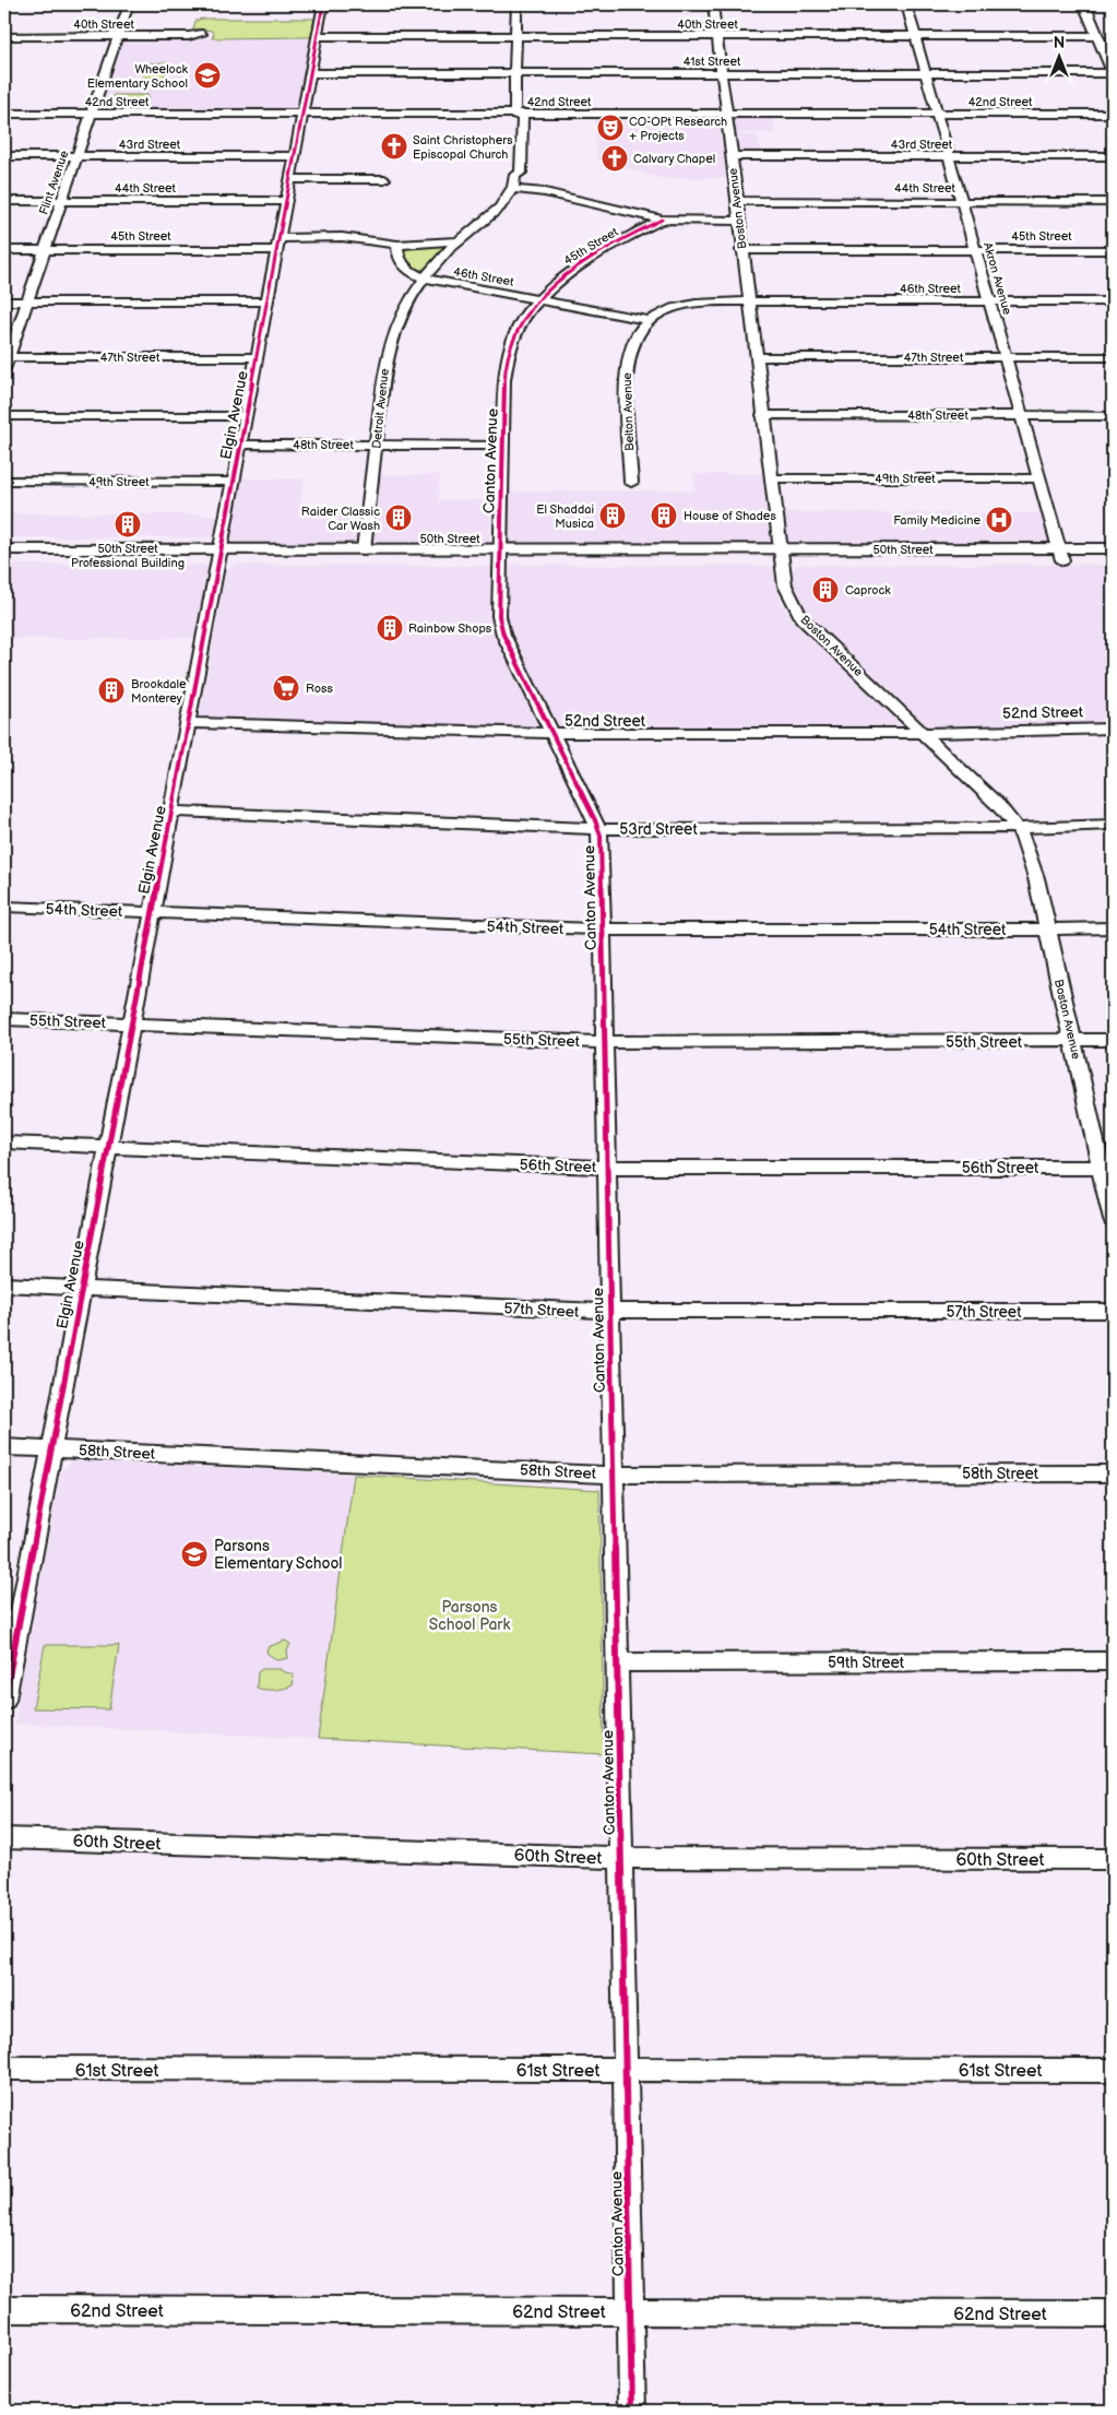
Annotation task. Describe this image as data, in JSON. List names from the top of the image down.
{
  "streets": {
    "main road": ["50th Street"],
    "street": [
      "40th Street",
      "41st Street",
      "42nd Street",
      "43rd Street",
      "Flint Avenue",
      "44th Street",
      "Boston Avenue",
      "45th Street",
      "46th Street",
      "Akron Avenue",
      "47th Street",
      "Detroit Avenue",
      "Belton Avenue",
      "Elgin Avenue",
      "48th Street",
      "Canton Avenue",
      "49th Street",
      "52nd Street",
      "53rd Street",
      "54th Street",
      "55th Street",
      "56th Street",
      "57th Street",
      "58th Street",
      "59th Street",
      "60th Street",
      "61st Street",
      "62nd Street"
    ]
  },
  "crossings": [
    ["40th Street", "Flint Avenue"],
    ["40th Street", "Boston Avenue"],
    ["40th Street", "Akron Avenue"],
    ["40th Street", "Elgin Avenue"],
    ["41st Street", "Boston Avenue"],
    ["41st Street", "Akron Avenue"],
    ["41st Street", "Elgin Avenue"],
    ["42nd Street", "Flint Avenue"],
    ["42nd Street", "Boston Avenue"],
    ["42nd Street", "Akron Avenue"],
    ["42nd Street", "Elgin Avenue"],
    ["43rd Street", "Flint Avenue"],
    ["43rd Street", "Boston Avenue"],
    ["43rd Street", "Akron Avenue"],
    ["43rd Street", "Elgin Avenue"],
    ["Flint Avenue", "44th Street"],
    ["Flint Avenue", "45th Street"],
    ["Flint Avenue", "47th Street"],
    ["44th Street", "Boston Avenue"],
    ["44th Street", "Akron Avenue"],
    ["44th Street", "Elgin Avenue"],
    ["Boston Avenue", "45th Street"],
    ["Boston Avenue", "46th Street"],
    ["Boston Avenue", "47th Street"],
    ["Boston Avenue", "Belton Avenue"],
    ["Boston Avenue", "48th Street"],
    ["Boston Avenue", "49th Street"],
    ["Boston Avenue", "50th Street"],
    ["Boston Avenue", "52nd Street"],
    ["Boston Avenue", "53rd Street"],
    ["Boston Avenue", "54th Street"],
    ["Boston Avenue", "55th Street"],
    ["Boston Avenue", "56th Street"],
    ["45th Street", "46th Street"],
    ["45th Street", "Akron Avenue"],
    ["45th Street", "Elgin Avenue"],
    ["45th Street", "Canton Avenue"],
    ["46th Street", "Akron Avenue"],
    ["46th Street", "Detroit Avenue"],
    ["46th Street", "Belton Avenue"],
    ["46th Street", "Canton Avenue"],
    ["Akron Avenue", "47th Street"],
    ["Akron Avenue", "48th Street"],
    ["Akron Avenue", "49th Street"],
    ["Akron Avenue", "50th Street"],
    ["47th Street", "Elgin Avenue"],
    ["Detroit Avenue", "48th Street"],
    ["Detroit Avenue", "50th Street"],
    ["Elgin Avenue", "48th Street"],
    ["Elgin Avenue", "49th Street"],
    ["Elgin Avenue", "50th Street"],
    ["Elgin Avenue", "52nd Street"],
    ["Elgin Avenue", "53rd Street"],
    ["Elgin Avenue", "54th Street"],
    ["Elgin Avenue", "55th Street"],
    ["Elgin Avenue", "56th Street"],
    ["Elgin Avenue", "57th Street"],
    ["Elgin Avenue", "58th Street"],
    ["48th Street", "Canton Avenue"],
    ["Canton Avenue", "50th Street"],
    ["Canton Avenue", "52nd Street"],
    ["Canton Avenue", "53rd Street"],
    ["Canton Avenue", "54th Street"],
    ["Canton Avenue", "55th Street"],
    ["Canton Avenue", "56th Street"],
    ["Canton Avenue", "57th Street"],
    ["Canton Avenue", "58th Street"],
    ["Canton Avenue", "59th Street"],
    ["Canton Avenue", "60th Street"],
    ["Canton Avenue", "61st Street"],
    ["Canton Avenue", "62nd Street"]
  ],
  "parks": ["Parsons School Park"],
  "places": {
    "school or university": ["Wheelock Elementary School", "Parsons Elementary School"],
    "theatre": ["CO-OPt Research + Projects"],
    "church": ["Saint Christophers Episcopal Church", "Calvary Chapel"],
    "building": [
      "El Shaddai Musica",
      "House of Shades",
      "Raider Classic Car Wash",
      "50th Street Professional Building",
      "Caprock",
      "Rainbow Shops",
      "Brookdale Monterey"
    ],
    "hospital": ["Family Medicine"],
    "supermarket": ["Ross"]
  },
  "north": "top"
}
